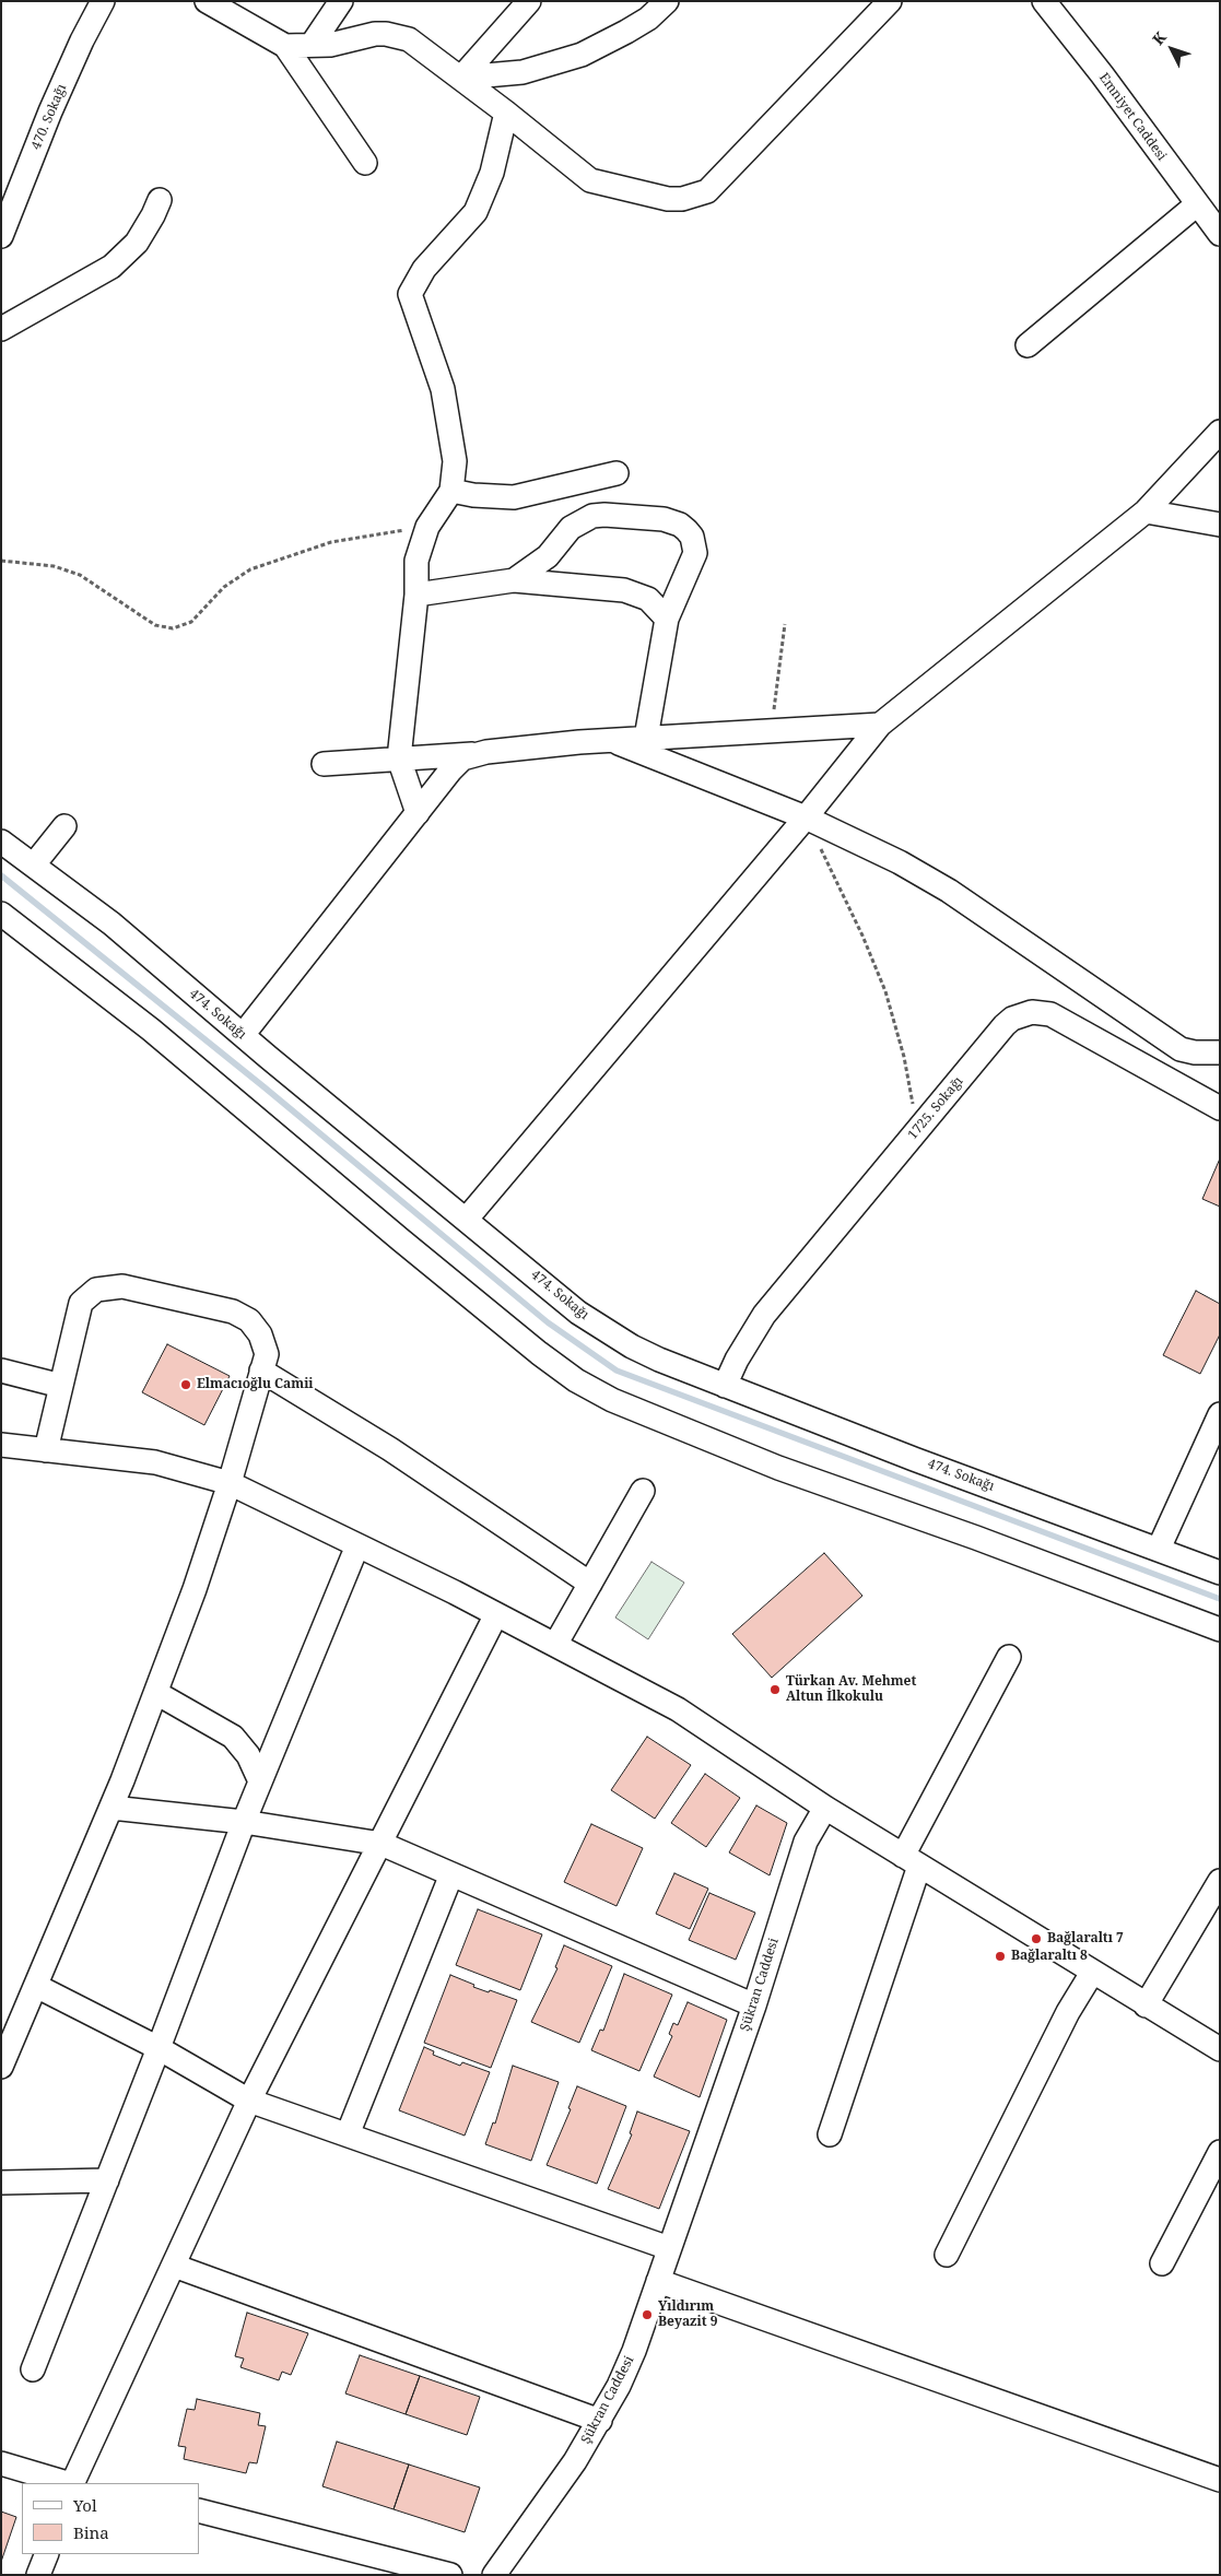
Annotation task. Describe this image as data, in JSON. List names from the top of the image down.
{
  "streets": {
    "street": [
      "470. Sokağı",
      "Emniyet Caddesi",
      "474. Sokağı",
      "1725. Sokağı",
      "Şükran Caddesi"
    ]
  },
  "crossings": [
    ["474. Sokağı", "1725. Sokağı"]
  ],
  "places": [
    "Elmacıoğlu Camii",
    "Türkan Av. Mehmet Altun İlkokulu",
    "Bağlaraltı 7",
    "Bağlaraltı 8",
    "Yıldırım Beyazit 9"
  ],
  "legend": ["Yol", "Bina"],
  "north": "top left"
}
